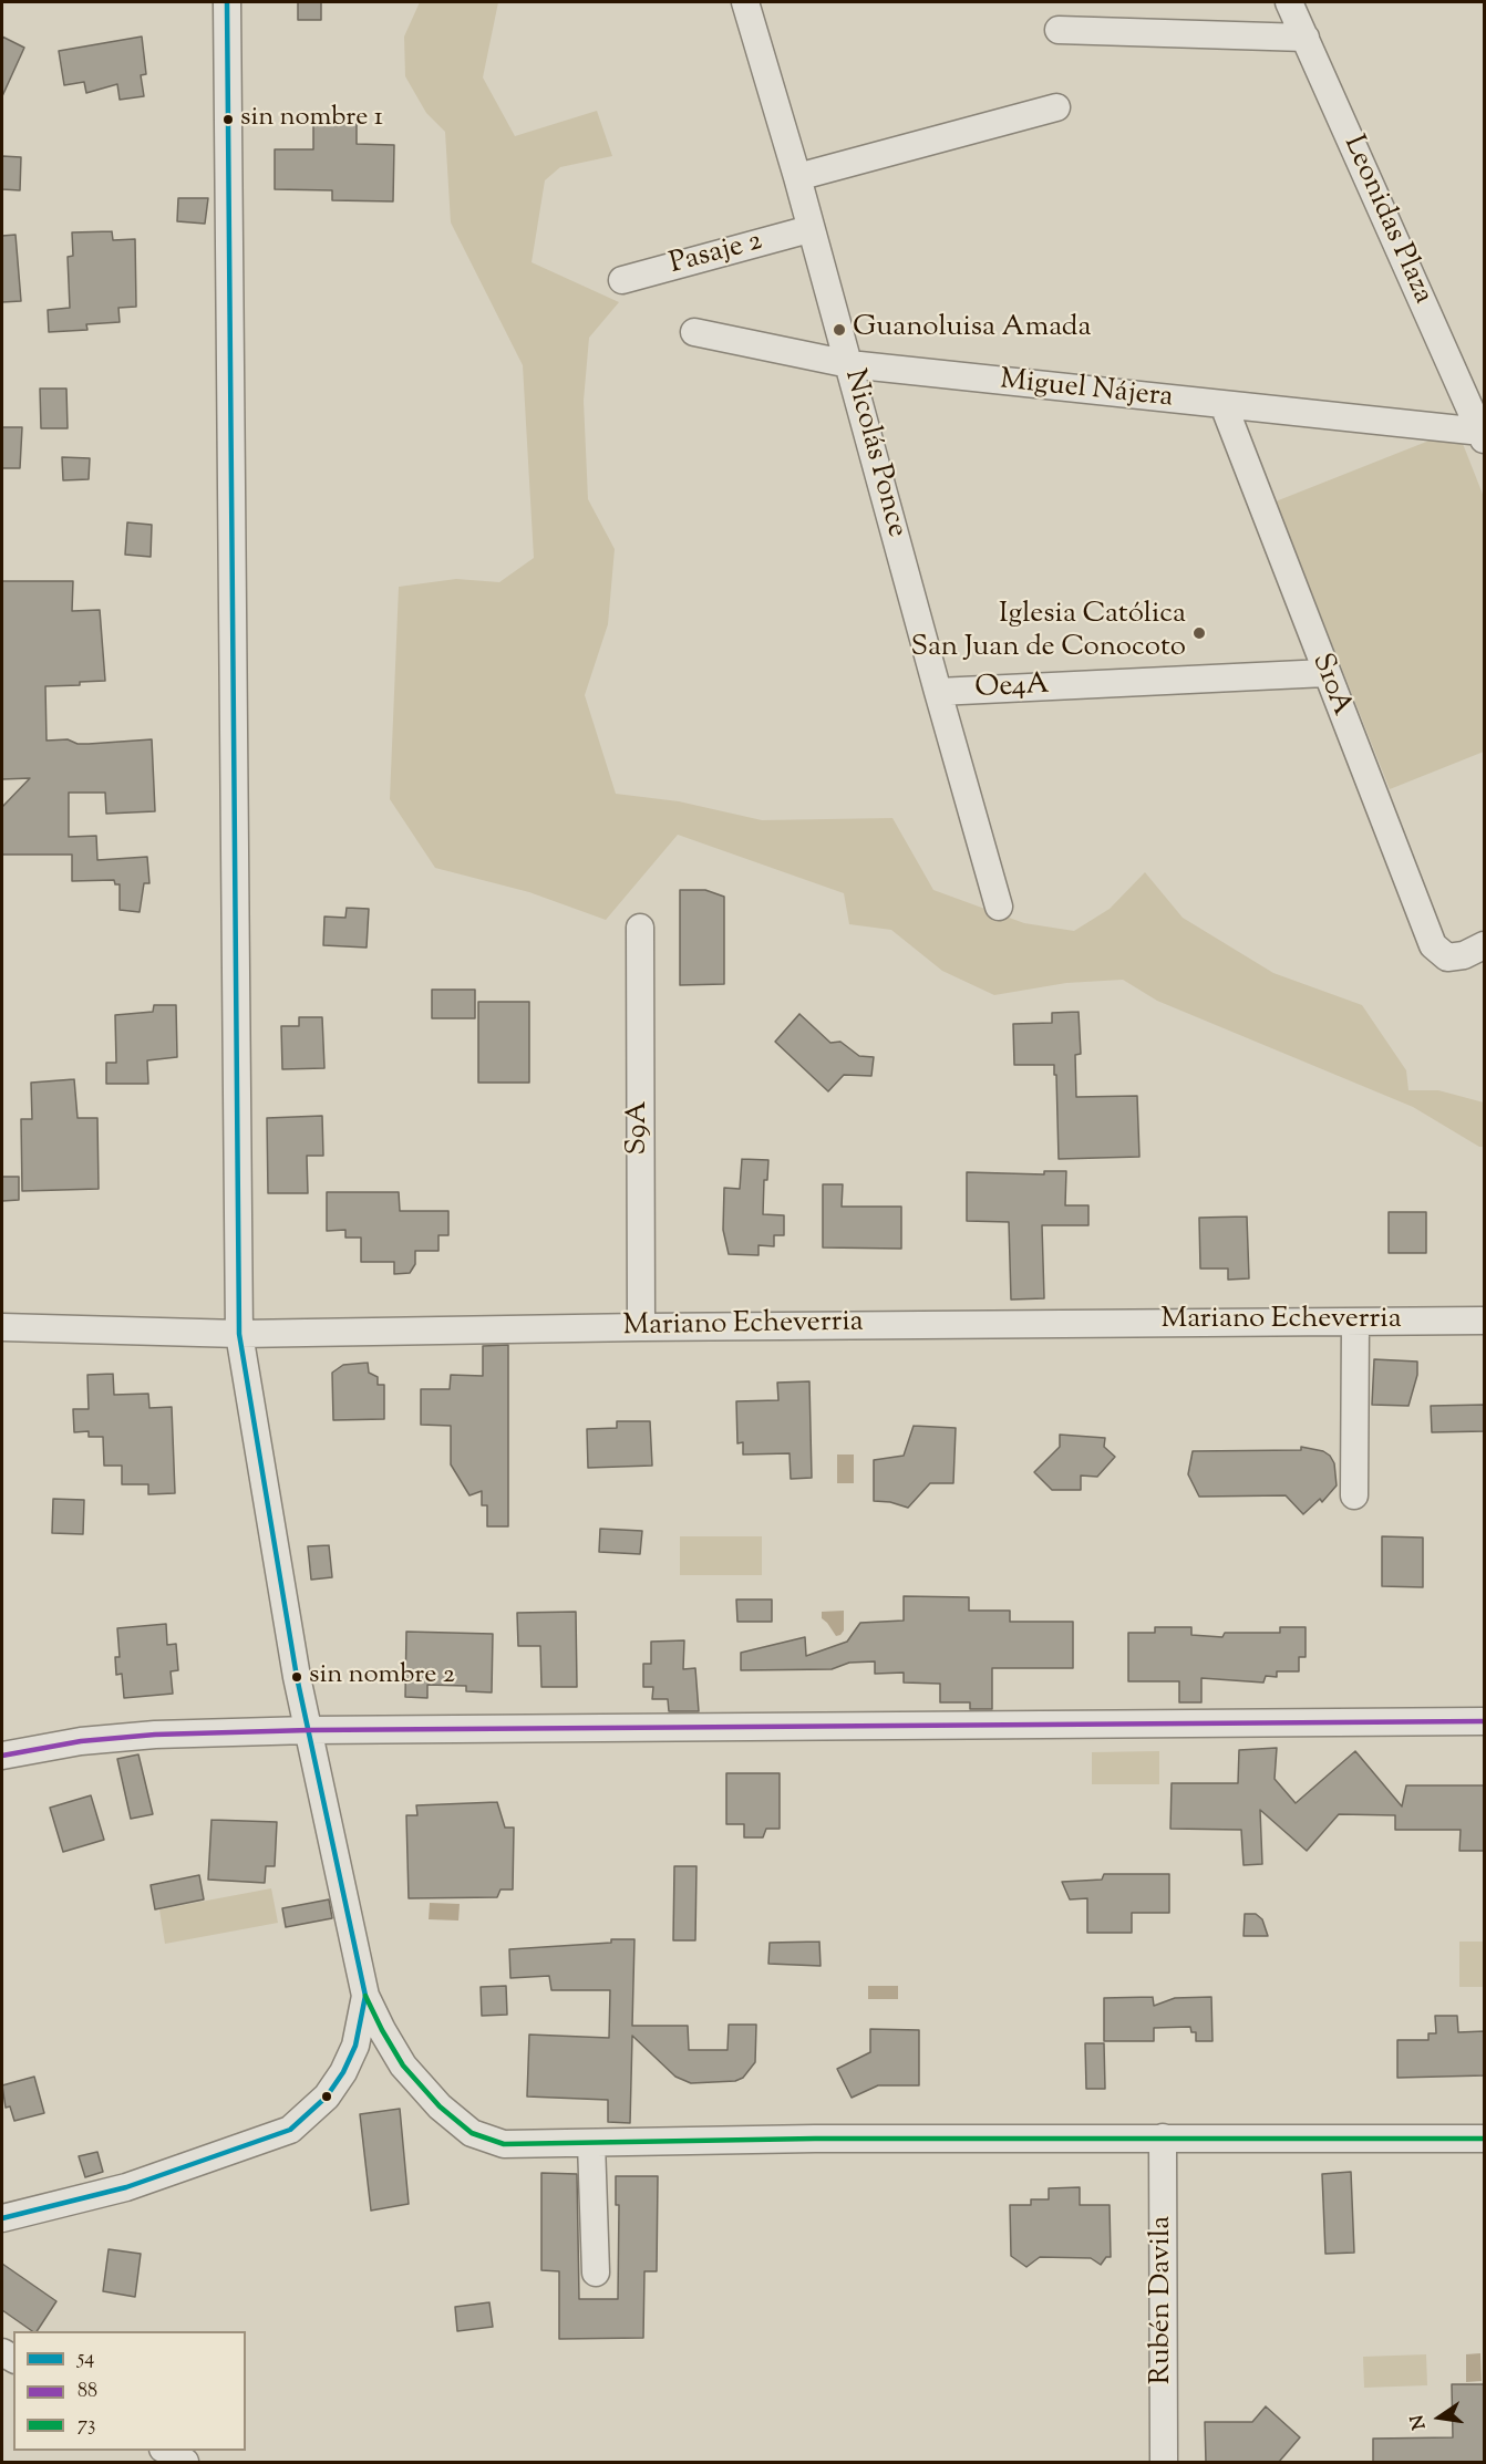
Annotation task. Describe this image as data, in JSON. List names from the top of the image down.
{
  "streets": {
    "street": [
      "Leonidas Plaza",
      "Pasaje 2",
      "Miguel Nájera",
      "Nicolás Ponce",
      "S10A",
      "Oe4A",
      "S9A",
      "Mariano Echeverria",
      "Rubén Davila"
    ]
  },
  "crossings": [
    ["Leonidas Plaza", "Miguel Nájera"],
    ["Pasaje 2", "Nicolás Ponce"],
    ["Miguel Nájera", "Nicolás Ponce"],
    ["Miguel Nájera", "S10A"],
    ["Nicolás Ponce", "Oe4A"],
    ["S10A", "Oe4A"],
    ["S9A", "Mariano Echeverria"]
  ],
  "places": [
    "sin nombre 1",
    "Guanoluisa Amada",
    "Iglesia Católica San Juan de Conocoto",
    "sin nombre 2"
  ],
  "lines": ["transit line 54", "transit line 88", "transit line 73"],
  "legend": ["54", "88", "73"],
  "north": "left"
}
